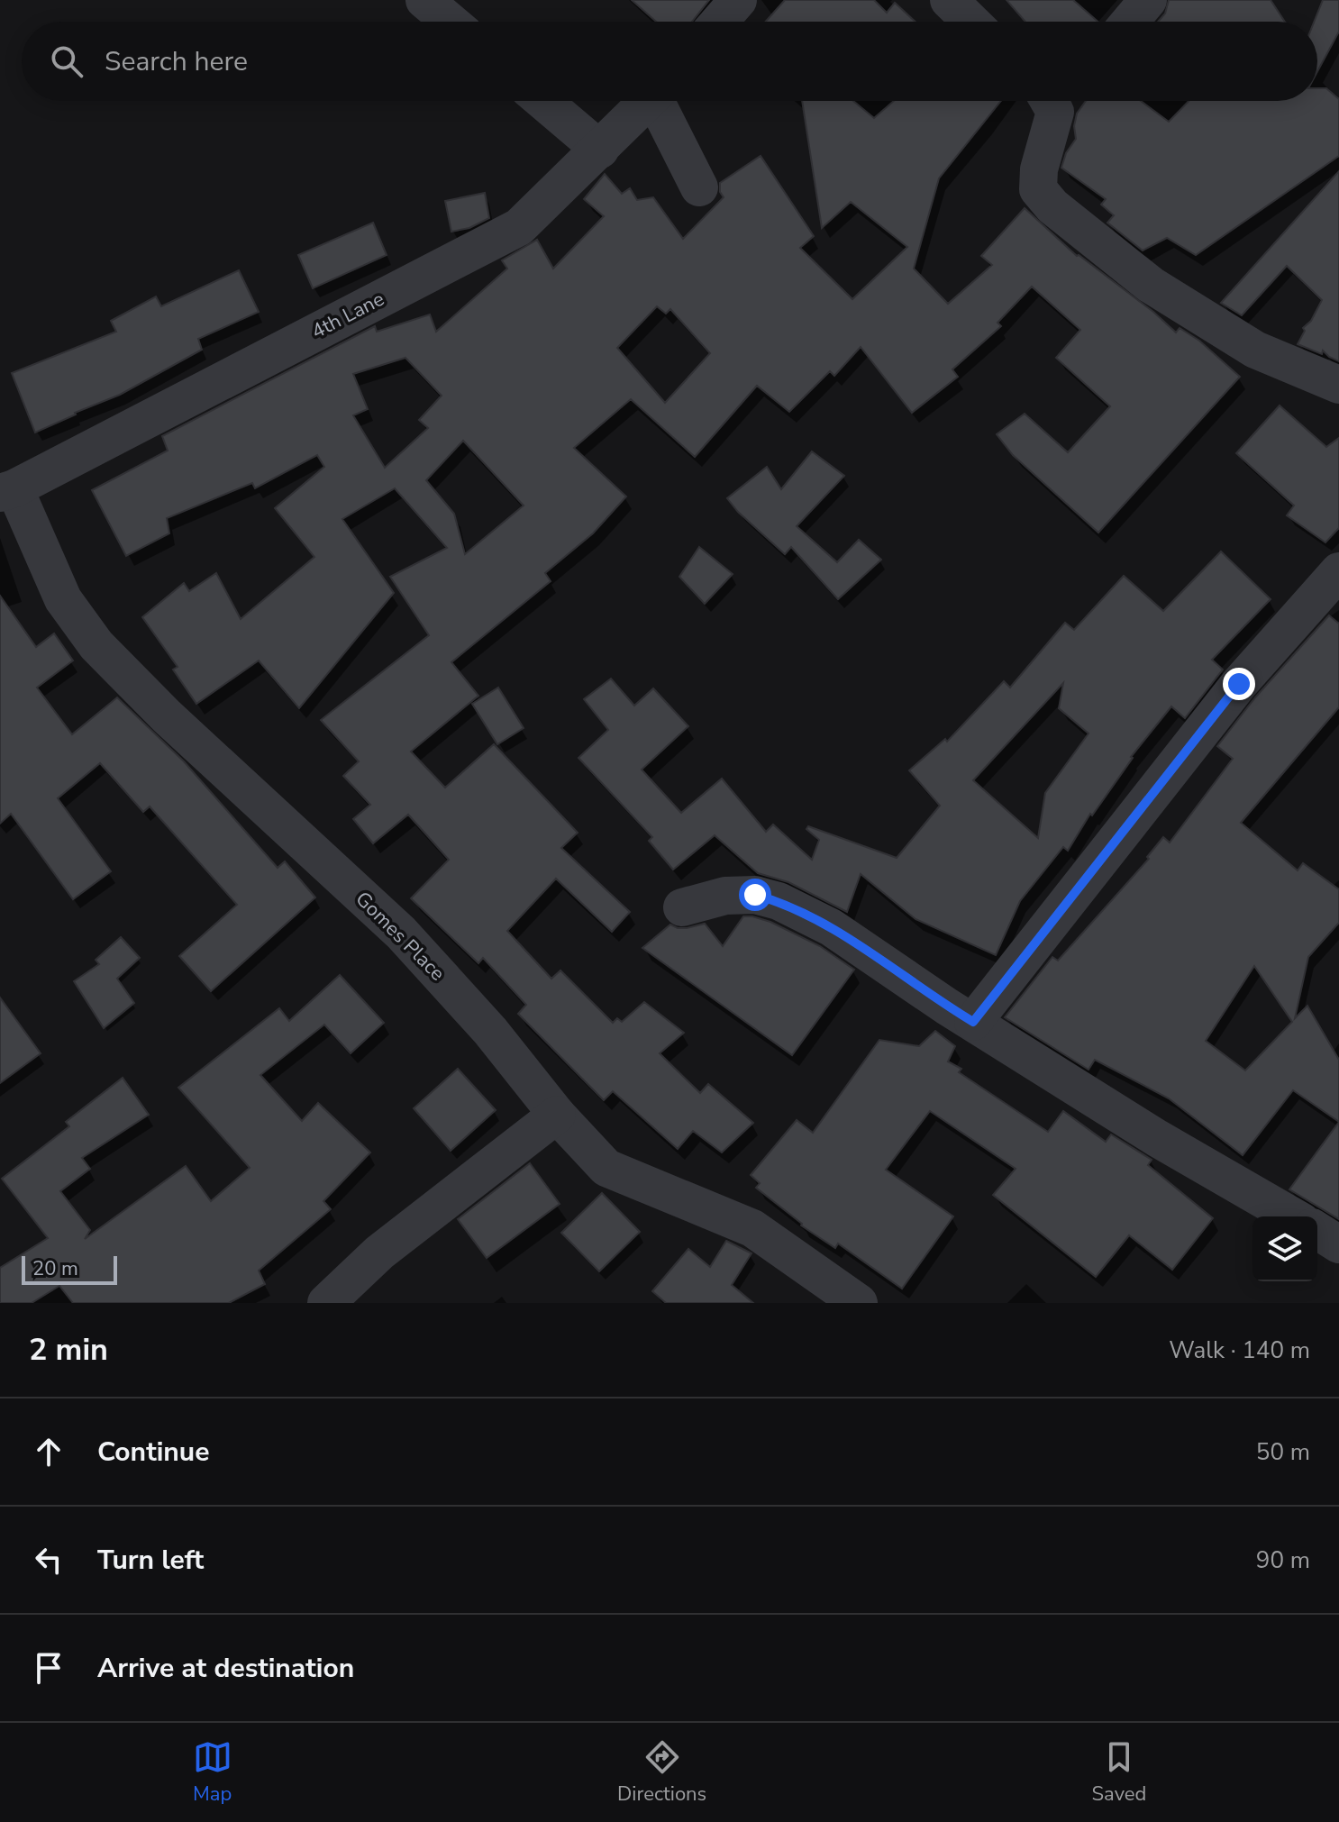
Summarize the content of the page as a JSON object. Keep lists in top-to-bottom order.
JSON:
{
  "streets": {
    "street": ["4th Lane", "Gomes Place"]
  },
  "crossings": [
    ["4th Lane", "Gomes Place"]
  ],
  "scale_bar": "20 m",
  "page": {
    "search": "Search here",
    "scale": "20 m",
    "heading": ["2 min", "Walk · 140 m"],
    "list": [
      ["Continue", "50 m"],
      ["Turn left", "90 m"],
      "Arrive at destination"
    ],
    "nav": ["Map", "Directions", "Saved"]
  }
}
